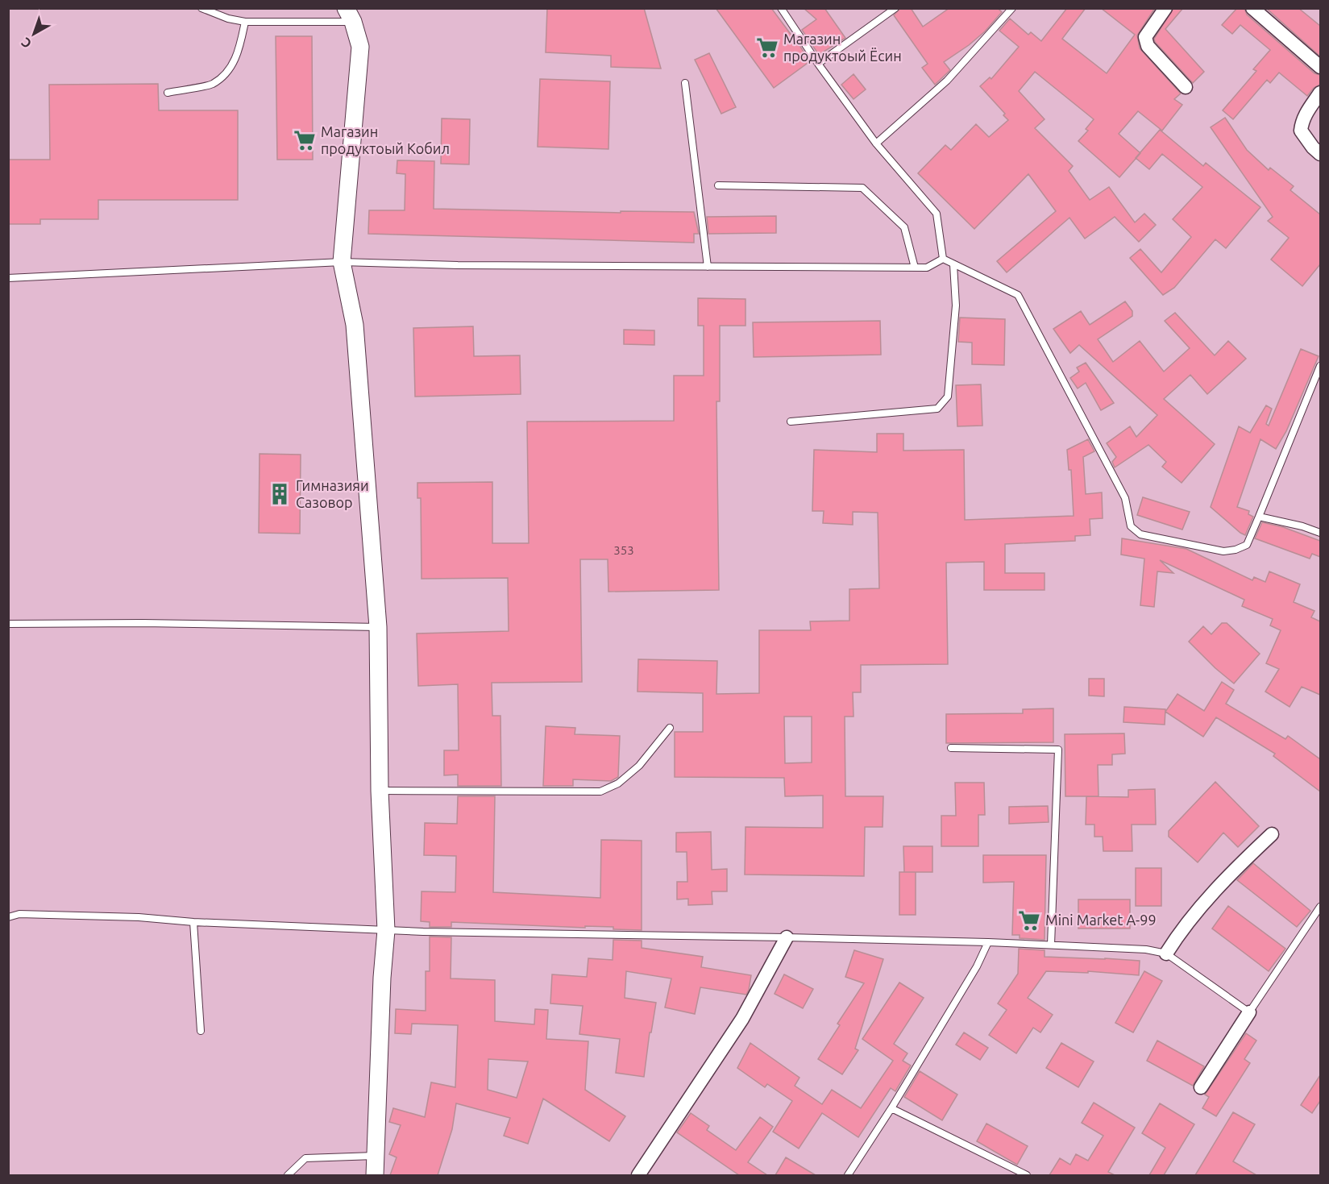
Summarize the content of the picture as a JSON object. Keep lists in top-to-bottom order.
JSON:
{
  "places": {
    "supermarket": ["Магазин продуктоый Ёсин", "Магазин продуктоый Кобил", "Mini Market A-99"],
    "building": ["Гимназияи Сазовор"]
  },
  "house_numbers": ["353"],
  "north": "bottom left"
}
